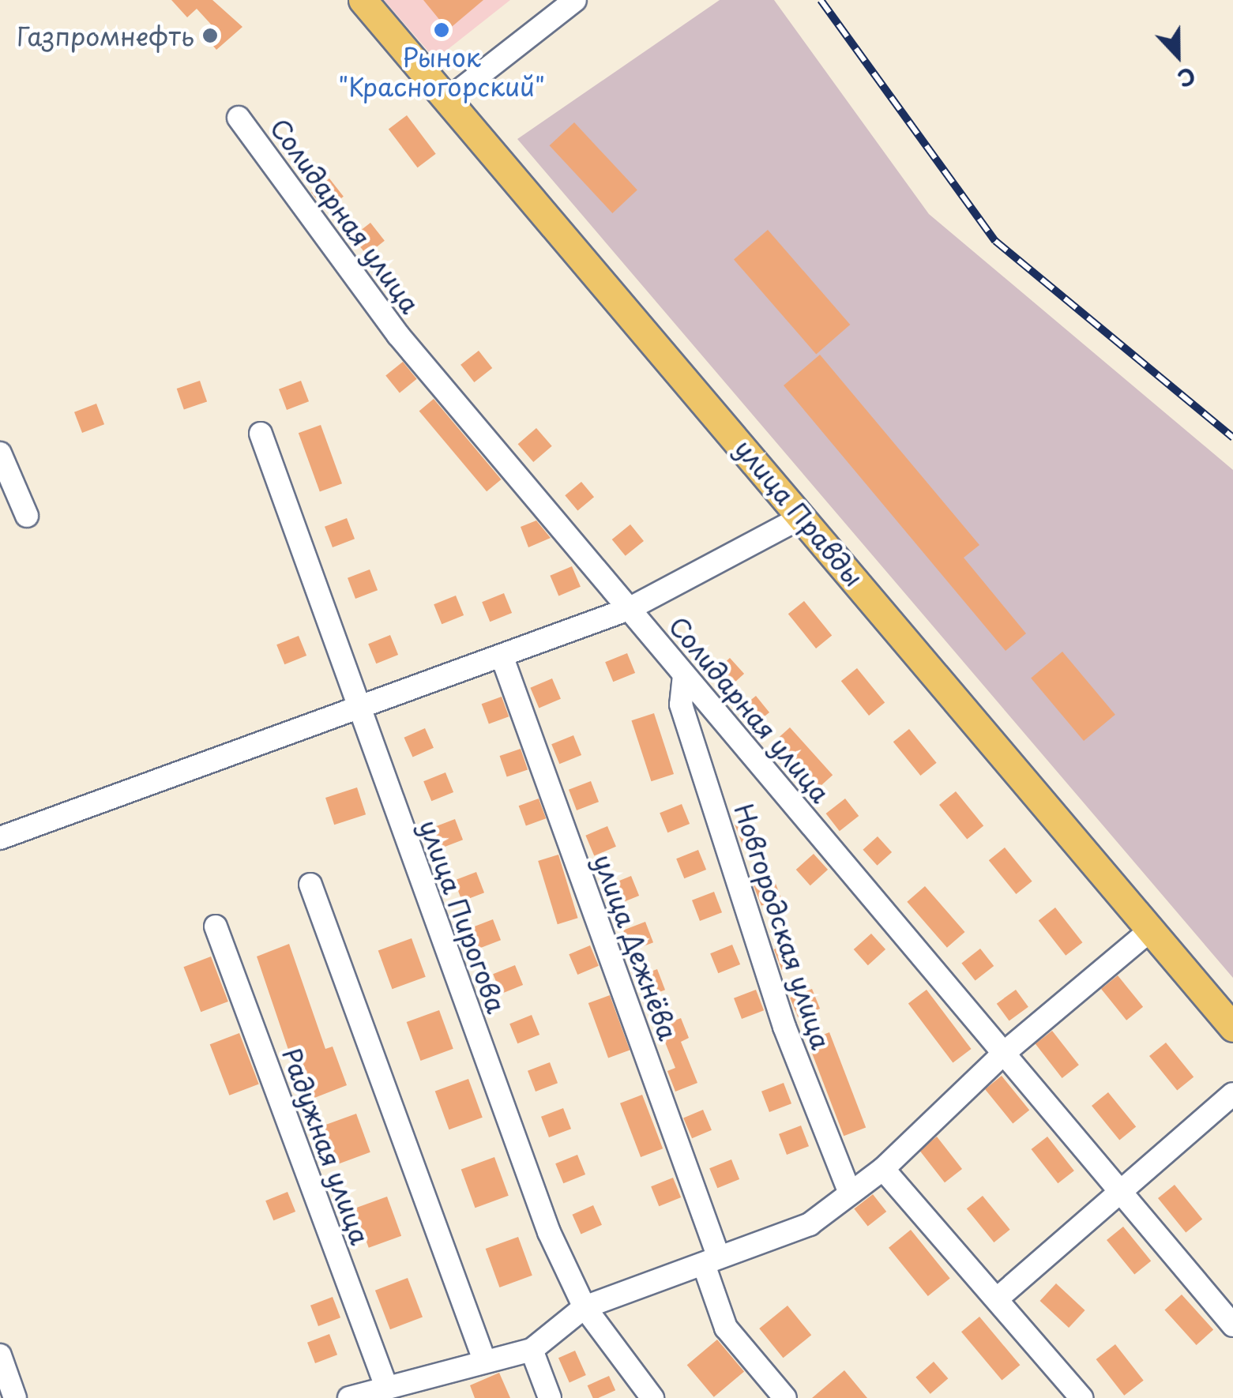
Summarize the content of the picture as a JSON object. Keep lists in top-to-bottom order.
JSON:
{
  "streets": {
    "main road": ["улица Правды"],
    "street": [
      "Солидарная улица",
      "улица Пирогова",
      "Новгородская улица",
      "улица Дежнёва",
      "Радужная улица"
    ]
  },
  "crossings": [
    ["Солидарная улица", "Новгородская улица"]
  ],
  "places": ["Рынок \"Красногорский\"", "Газпромнефть"],
  "north": "bottom"
}
